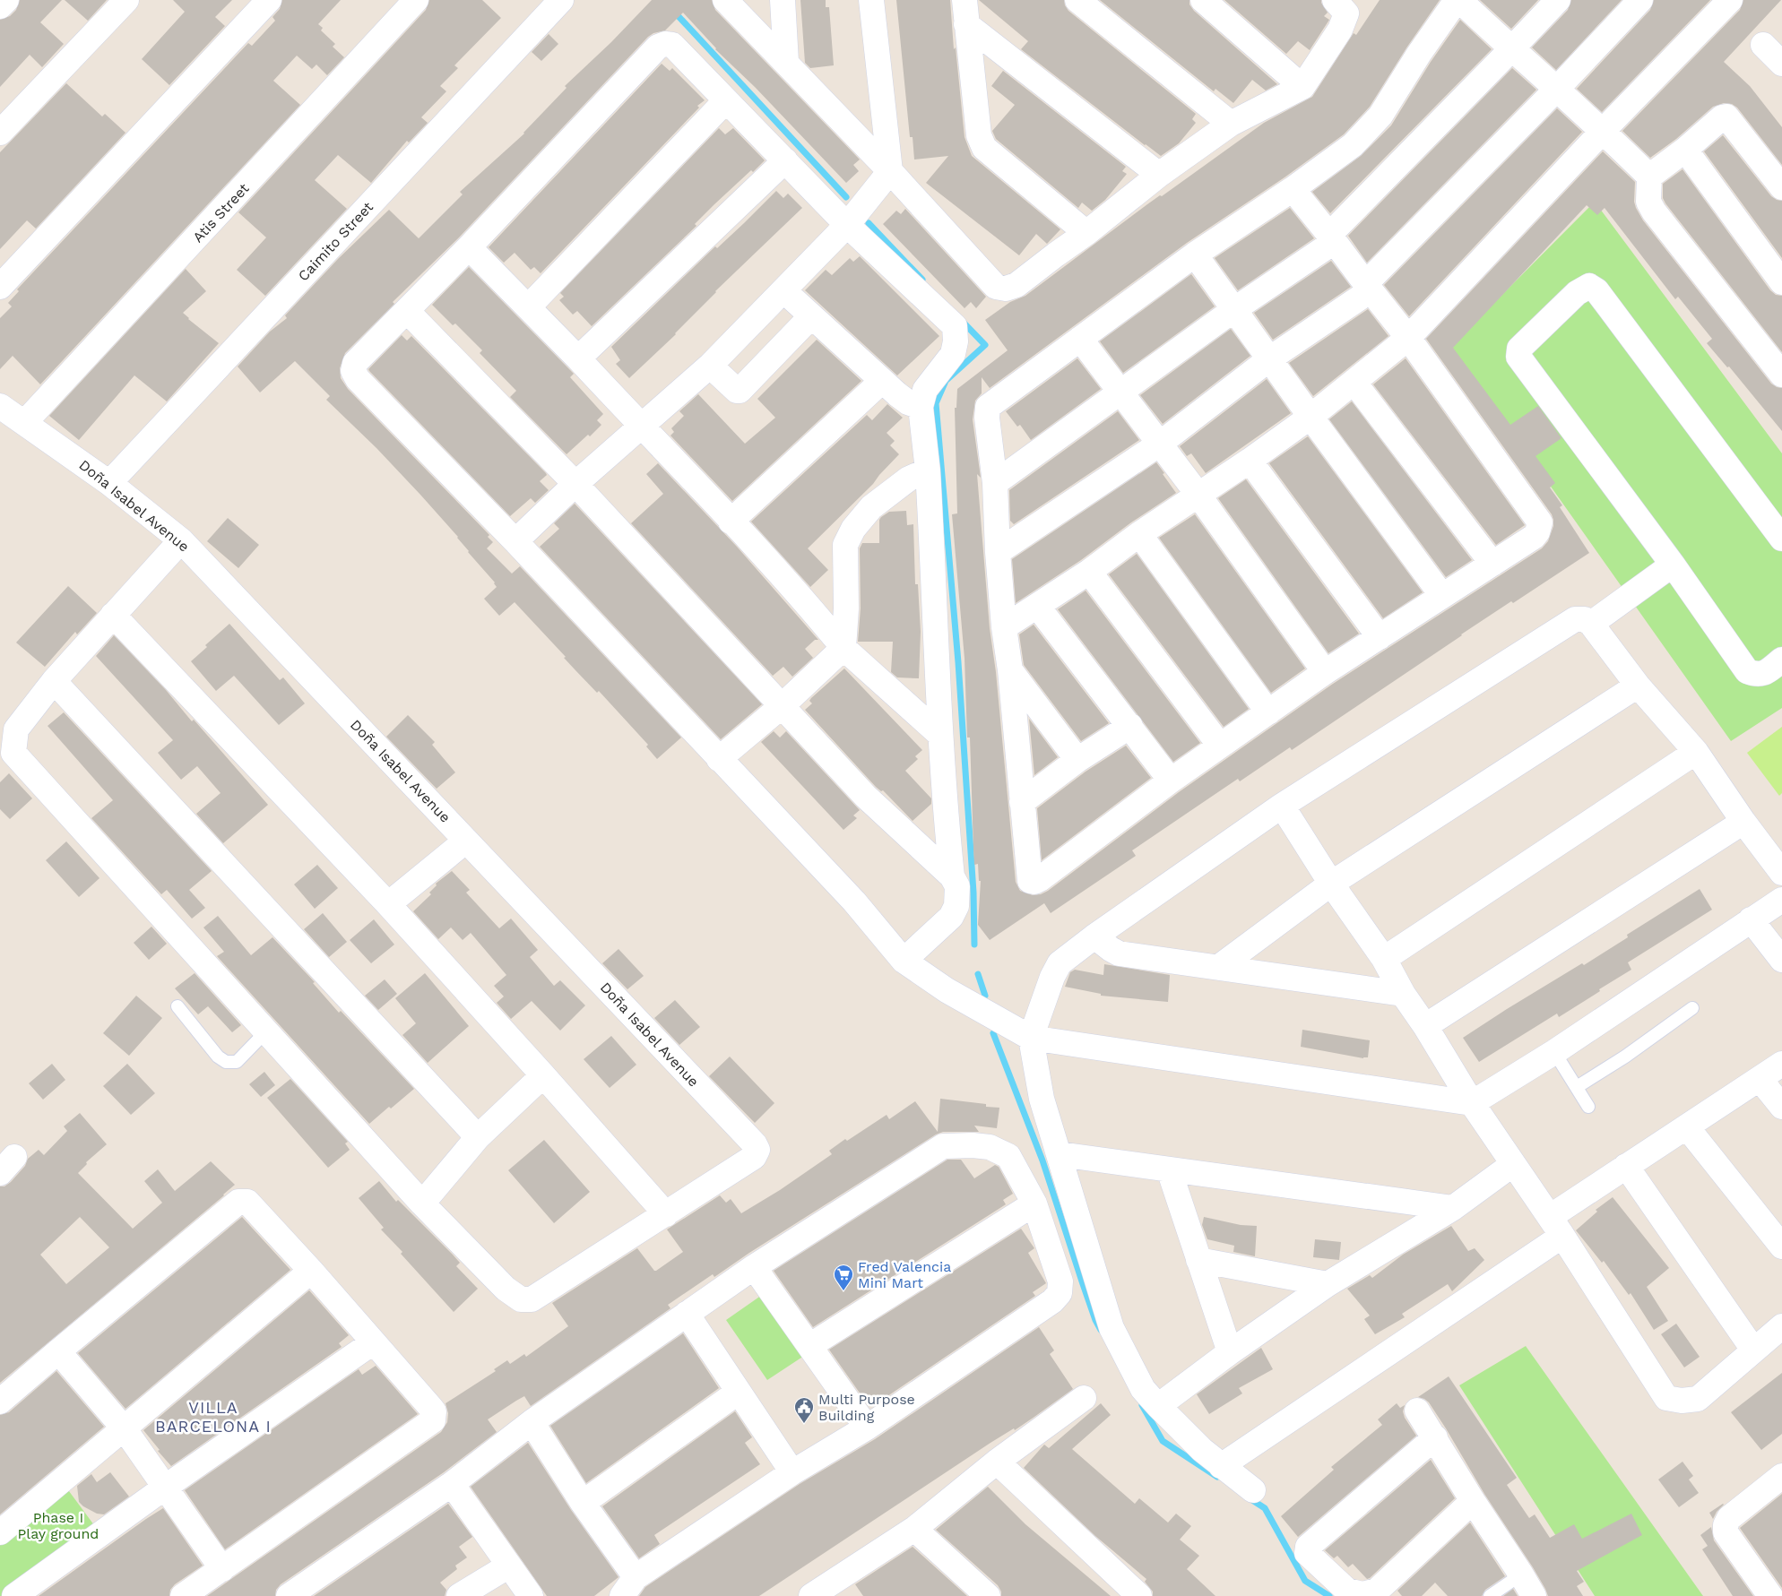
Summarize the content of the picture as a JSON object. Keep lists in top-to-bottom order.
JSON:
{
  "streets": {
    "street": ["Atis Street", "Caimito Street", "Doña Isabel Avenue"]
  },
  "crossings": [
    ["Atis Street", "Doña Isabel Avenue"],
    ["Caimito Street", "Doña Isabel Avenue"]
  ],
  "districts": ["VILLA BARCELONA I"],
  "parks": ["Phase I Play ground"],
  "places": {
    "supermarket": ["Fred Valencia Mini Mart"],
    "public building": ["Multi Purpose Building"]
  }
}
